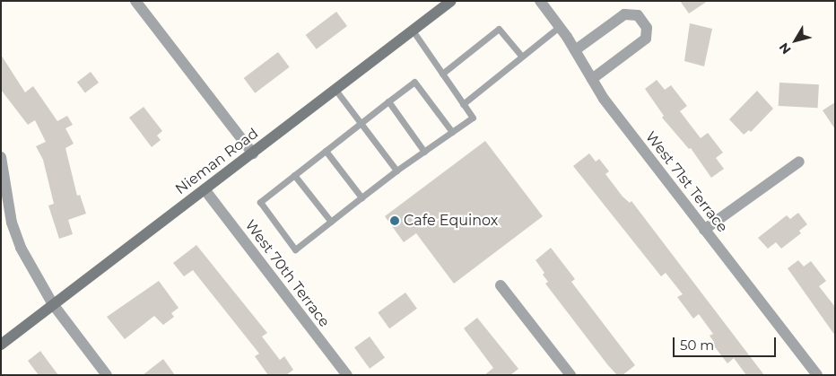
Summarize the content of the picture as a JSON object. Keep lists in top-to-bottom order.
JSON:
{
  "streets": {
    "main road": ["Nieman Road"],
    "street": ["West 71st Terrace", "West 70th Terrace"]
  },
  "crossings": [
    ["Nieman Road", "West 70th Terrace"]
  ],
  "places": ["Cafe Equinox"],
  "scale_bar": "50 m",
  "north": "bottom left"
}
